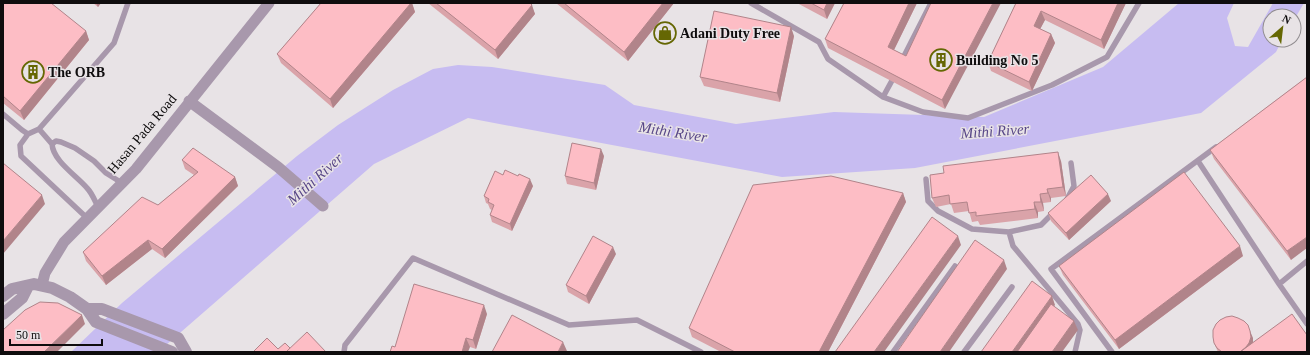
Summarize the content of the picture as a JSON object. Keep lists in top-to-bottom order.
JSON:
{
  "streets": {
    "street": ["Hasan Pada Road"]
  },
  "water": ["Mithi River"],
  "places": {
    "shop": ["Adani Duty Free"],
    "building": ["Building No 5", "The ORB"]
  },
  "scale_bar": "50 m",
  "north": "top right"
}
